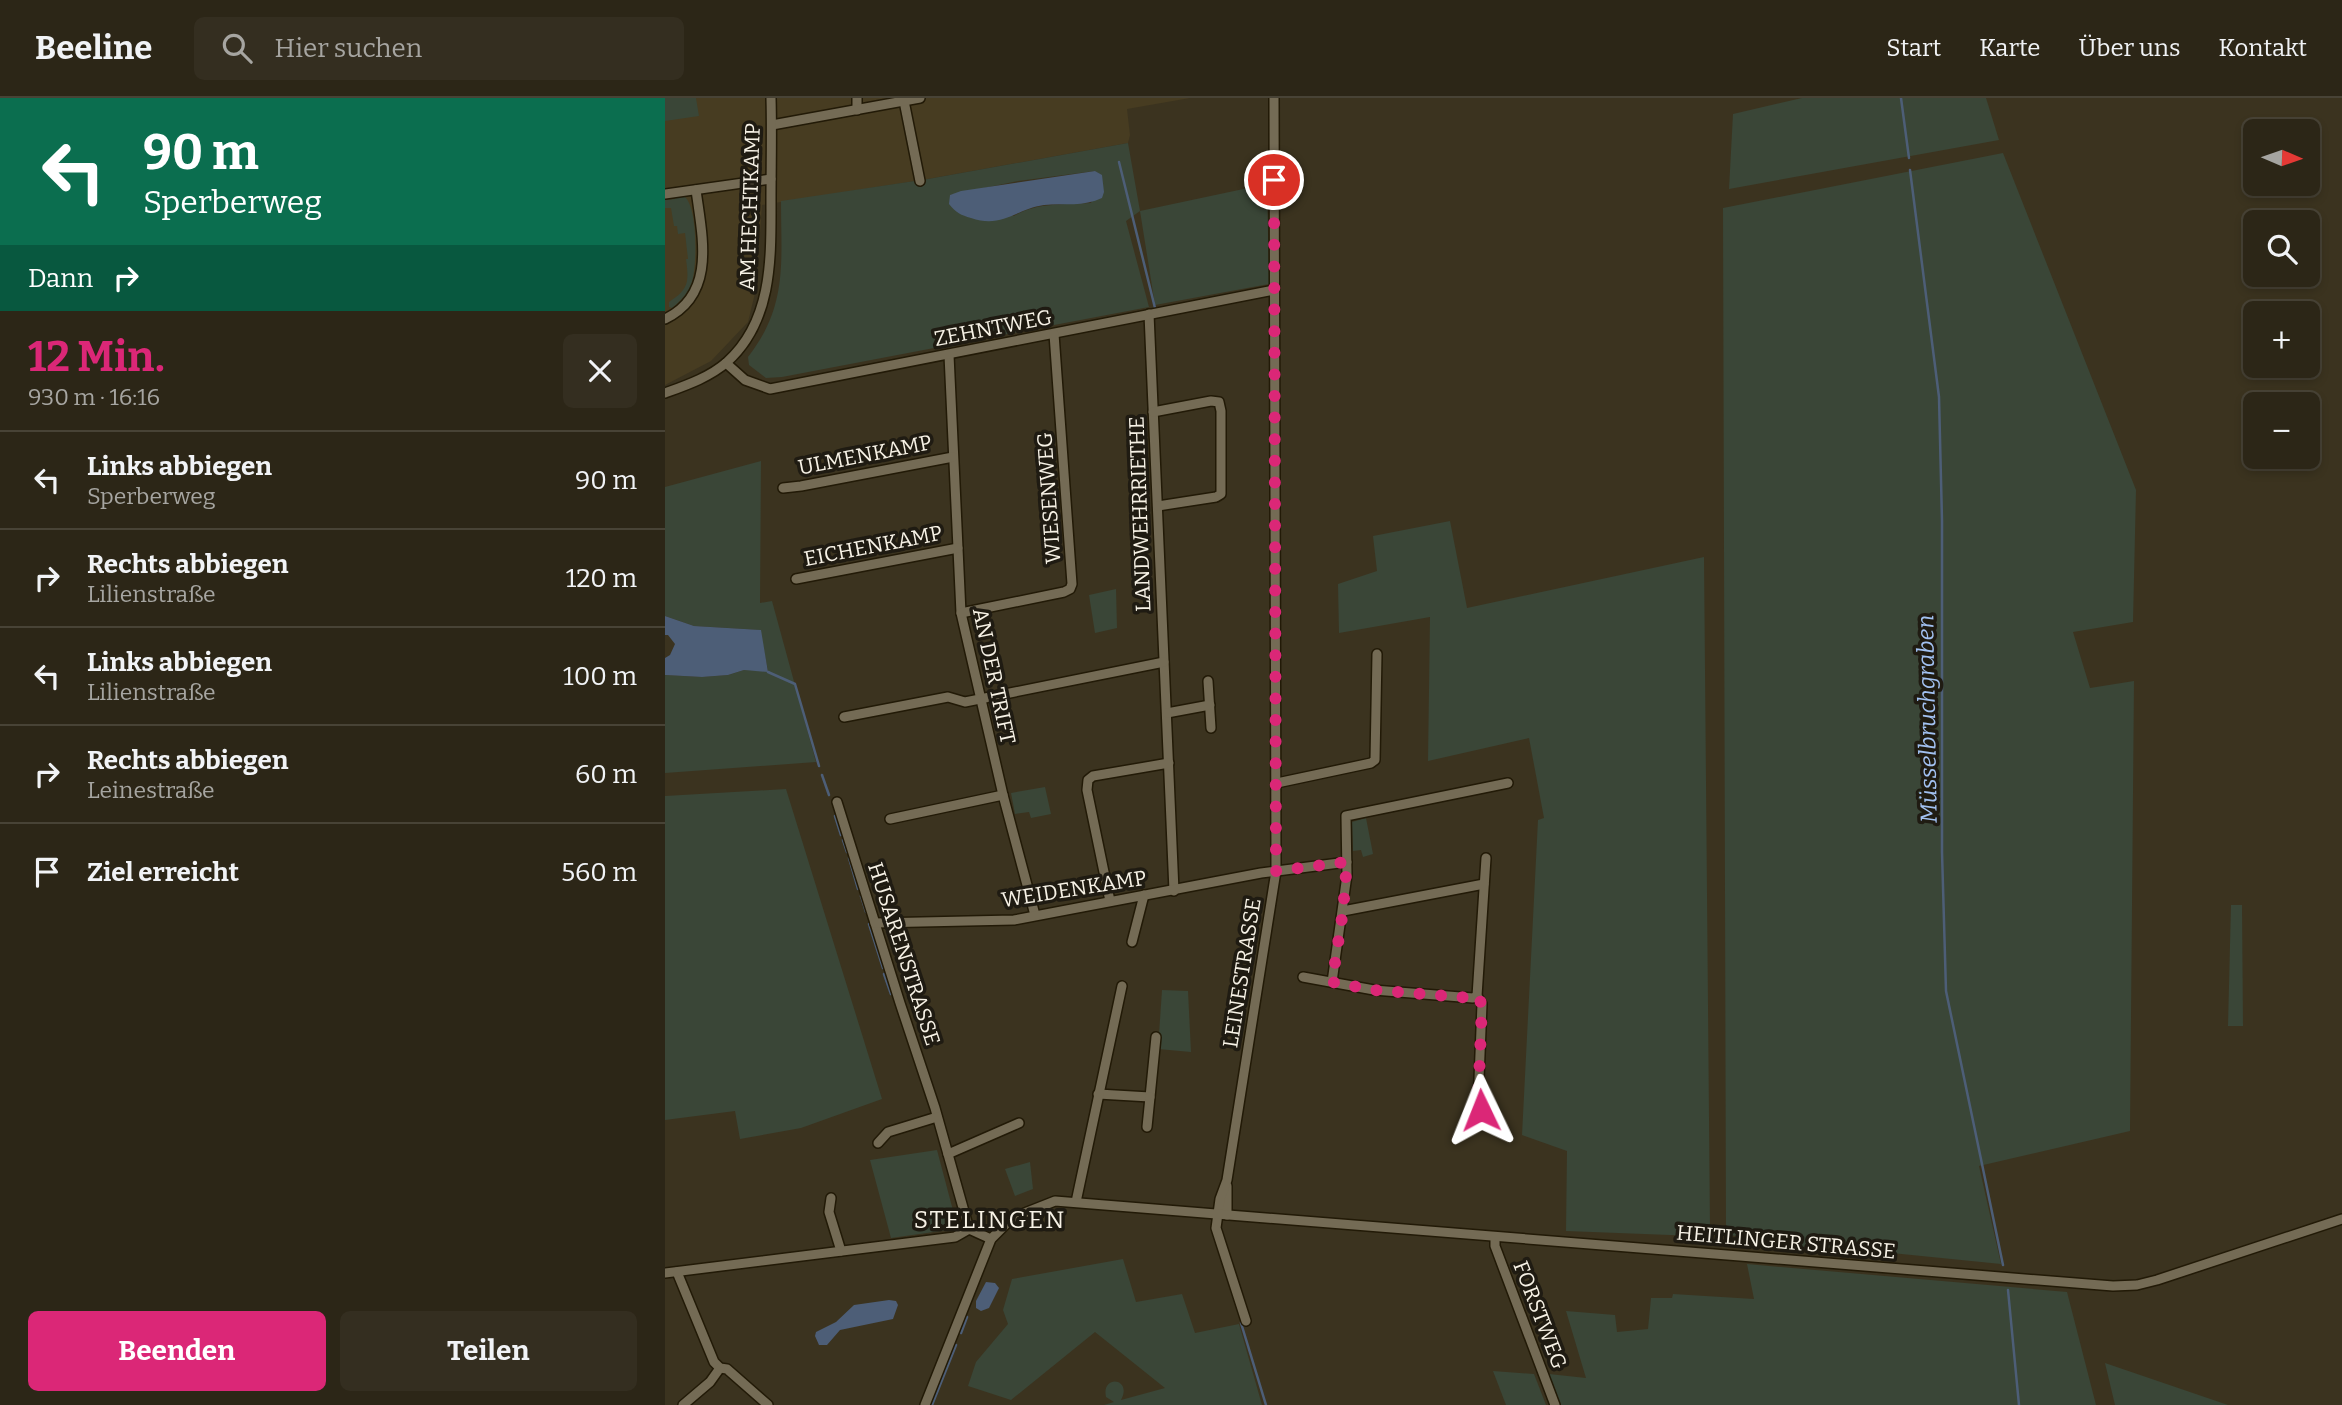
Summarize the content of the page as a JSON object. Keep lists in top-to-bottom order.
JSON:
{
  "streets": {
    "street": [
      "AM HECHTKAMP",
      "ZEHNTWEG",
      "ULMENKAMP",
      "WIESENWEG",
      "LANDWEHRRIETHE",
      "EICHENKAMP",
      "AN DER TRIFT",
      "WEIDENKAMP",
      "HUSARENSTRASSE",
      "LEINESTRASSE",
      "HEITLINGER STRASSE",
      "FORSTWEG"
    ]
  },
  "crossings": [
    ["AM HECHTKAMP", "ZEHNTWEG"],
    ["ZEHNTWEG", "WIESENWEG"],
    ["ZEHNTWEG", "LANDWEHRRIETHE"],
    ["ZEHNTWEG", "AN DER TRIFT"],
    ["ZEHNTWEG", "LEINESTRASSE"],
    ["ULMENKAMP", "AN DER TRIFT"],
    ["WIESENWEG", "AN DER TRIFT"],
    ["LANDWEHRRIETHE", "WEIDENKAMP"],
    ["EICHENKAMP", "AN DER TRIFT"],
    ["AN DER TRIFT", "WEIDENKAMP"],
    ["WEIDENKAMP", "HUSARENSTRASSE"],
    ["WEIDENKAMP", "LEINESTRASSE"],
    ["LEINESTRASSE", "HEITLINGER STRASSE"],
    ["HEITLINGER STRASSE", "FORSTWEG"]
  ],
  "districts": ["STELINGEN"],
  "water": ["Müsselbruchgraben"],
  "north": "right",
  "page": {
    "header": "Beeline",
    "search": "Hier suchen",
    "nav": [
      "Start",
      "Karte",
      "Über uns",
      "Kontakt"
    ],
    "turn": ["90 m", "Sperberweg"],
    "map_buttons": ["+", "−"],
    "then": "Dann",
    "heading": ["12 Min.", "930 m · 16:16"],
    "list": [
      {
        "name": "Links abbiegen",
        "note": "Sperberweg",
        "value": "90 m"
      },
      {
        "name": "Rechts abbiegen",
        "note": "Lilienstraße",
        "value": "120 m"
      },
      {
        "name": "Links abbiegen",
        "note": "Lilienstraße",
        "value": "100 m"
      },
      {
        "name": "Rechts abbiegen",
        "note": "Leinestraße",
        "value": "60 m"
      },
      {
        "name": "Ziel erreicht",
        "value": "560 m"
      }
    ],
    "buttons": ["Beenden", "Teilen"]
  }
}
